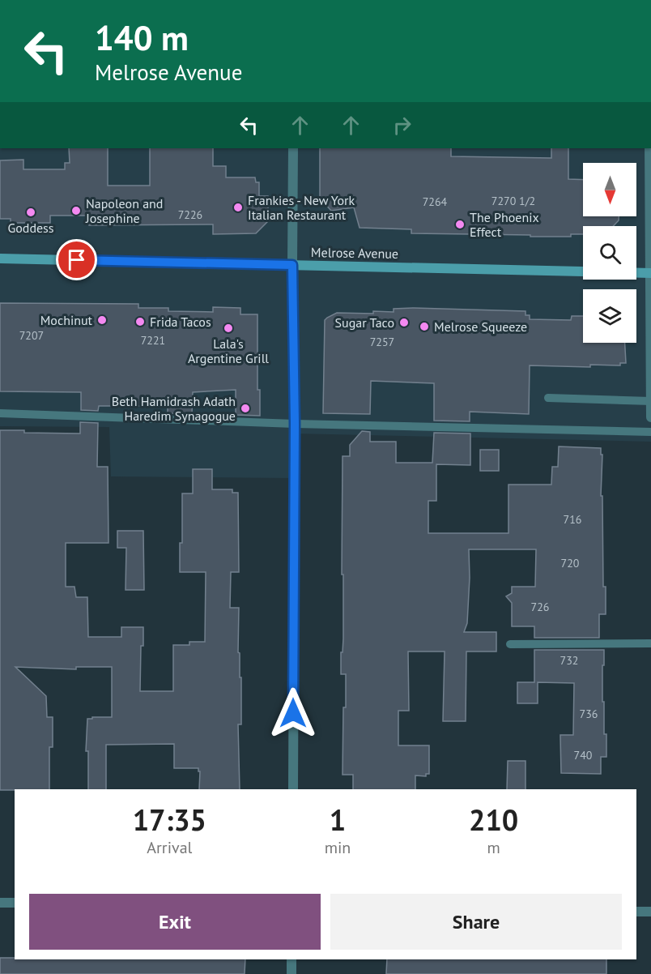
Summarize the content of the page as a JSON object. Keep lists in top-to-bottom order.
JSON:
{
  "streets": {
    "main road": ["Melrose Avenue"]
  },
  "places": [
    "Frankies - New York Italian Restaurant",
    "Napoleon and Josephine",
    "Goddess",
    "The Phoenix Effect",
    "Mochinut",
    "Frida Tacos",
    "Sugar Taco",
    "Melrose Squeeze",
    "Lala's Argentine Grill",
    "Beth Hamidrash Adath Haredim Synagogue"
  ],
  "house_numbers": [
    "7270 1/2",
    "7264",
    "7226",
    "7207",
    "7221",
    "7257",
    "716",
    "720",
    "726",
    "732",
    "736",
    "740"
  ],
  "north": "bottom",
  "page": {
    "turn": ["140 m", "Melrose Avenue"],
    "eta": [
      "17:35",
      "Arrival",
      "1",
      "min",
      "210",
      "m"
    ],
    "buttons": ["Exit", "Share"]
  }
}
